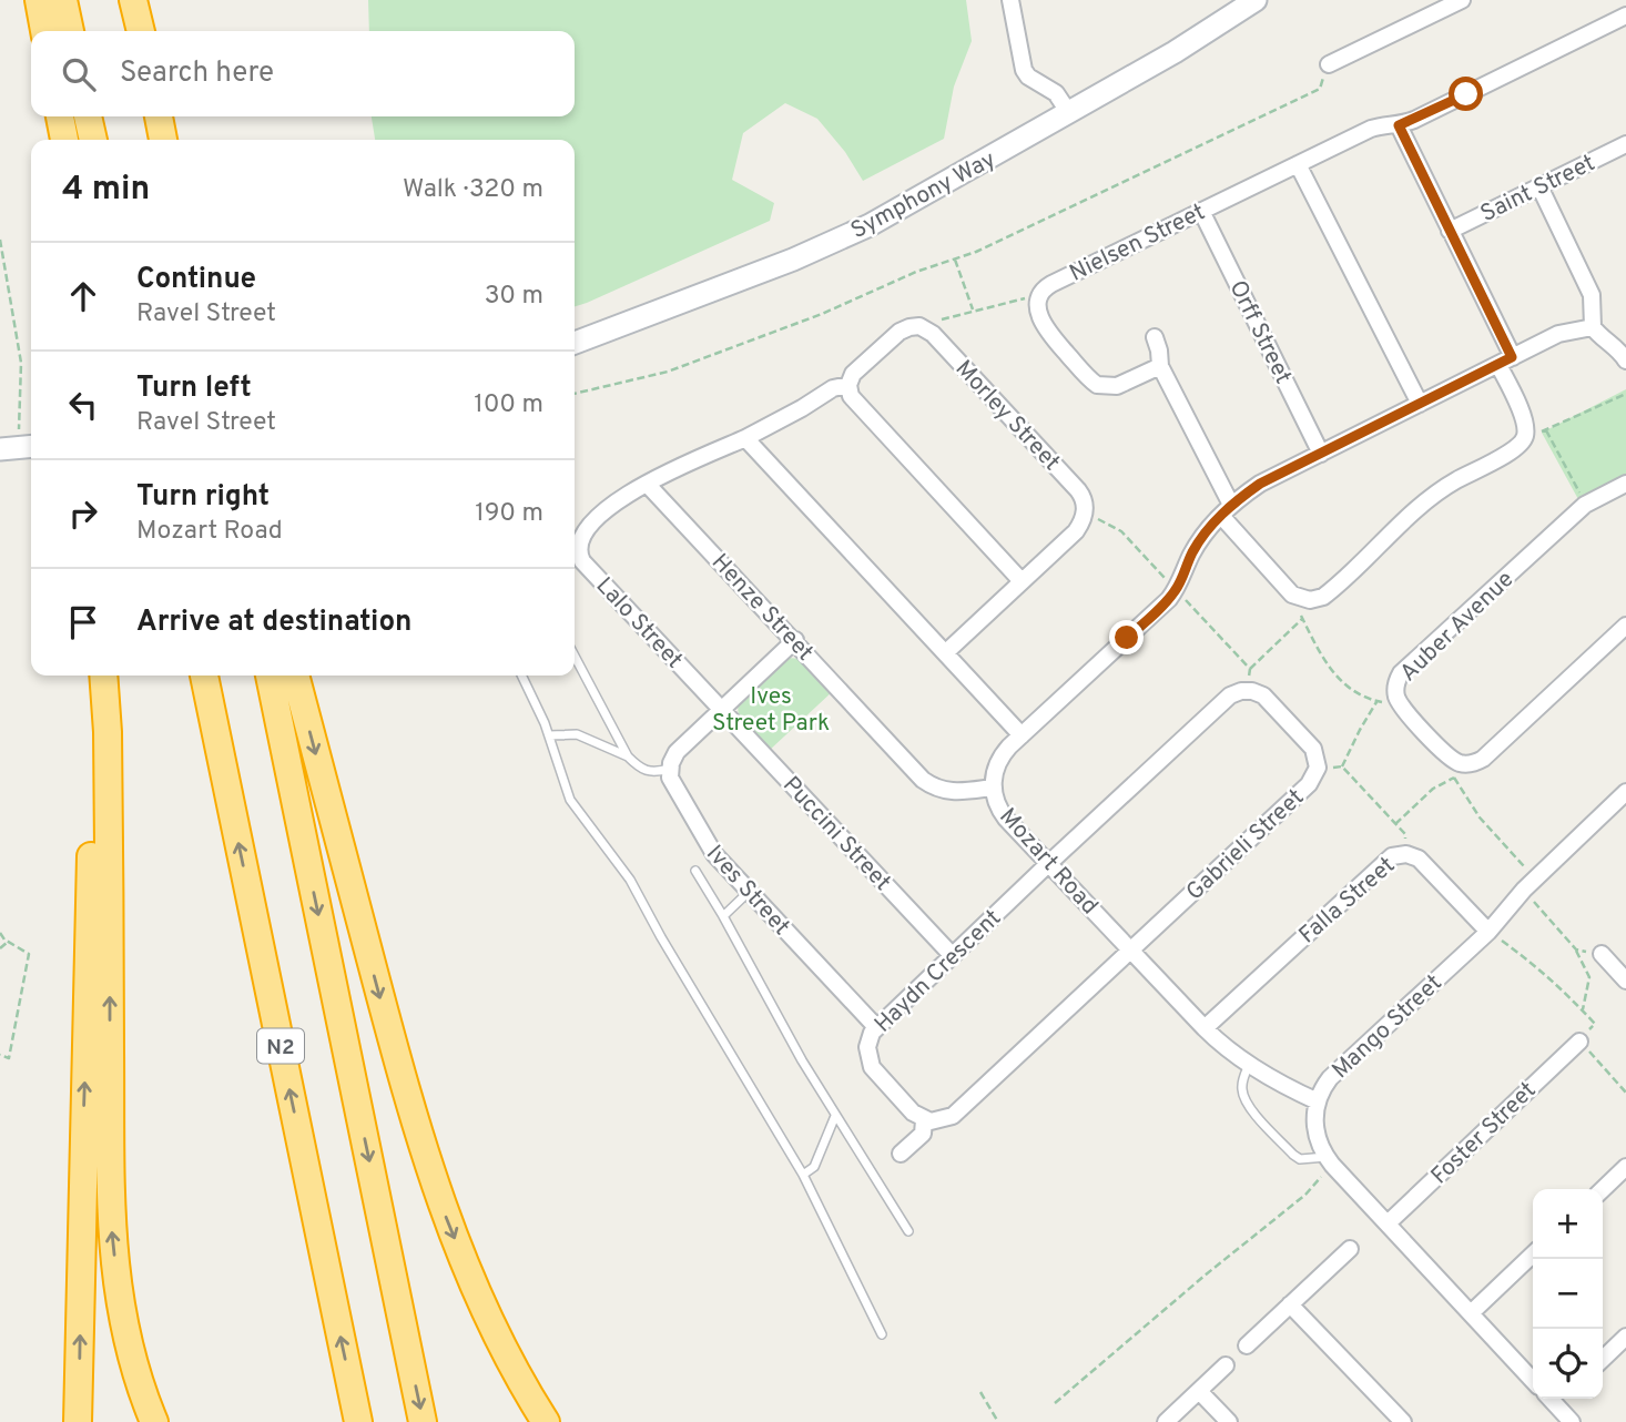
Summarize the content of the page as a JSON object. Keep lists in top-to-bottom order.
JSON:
{
  "streets": {
    "highway": ["N2"],
    "main road": ["Symphony Way"],
    "street": [
      "Saint Street",
      "Nielsen Street",
      "Orff Street",
      "Morley Street",
      "Henze Street",
      "Lalo Street",
      "Auber Avenue",
      "Puccini Street",
      "Gabrieli Street",
      "Mozart Road",
      "Ives Street",
      "Falla Street",
      "Haydn Crescent",
      "Mango Street",
      "Foster Street"
    ]
  },
  "crossings": [
    ["Nielsen Street", "Orff Street"],
    ["Orff Street", "Mozart Road"],
    ["Henze Street", "Lalo Street"],
    ["Henze Street", "Mozart Road"],
    ["Lalo Street", "Puccini Street"],
    ["Puccini Street", "Haydn Crescent"],
    ["Gabrieli Street", "Mozart Road"],
    ["Gabrieli Street", "Haydn Crescent"],
    ["Mozart Road", "Falla Street"],
    ["Mozart Road", "Haydn Crescent"],
    ["Mozart Road", "Mango Street"],
    ["Ives Street", "Haydn Crescent"],
    ["Falla Street", "Mango Street"],
    ["Mango Street", "Foster Street"]
  ],
  "parks": ["Ives Street Park"],
  "page": {
    "search": "Search here",
    "heading": ["4 min", "Walk · 320 m"],
    "list": [
      ["Continue", "Ravel Street", "30 m"],
      ["Turn left", "Ravel Street", "100 m"],
      ["Turn right", "Mozart Road", "190 m"],
      "Arrive at destination"
    ],
    "map_buttons": ["+", "−"]
  }
}
